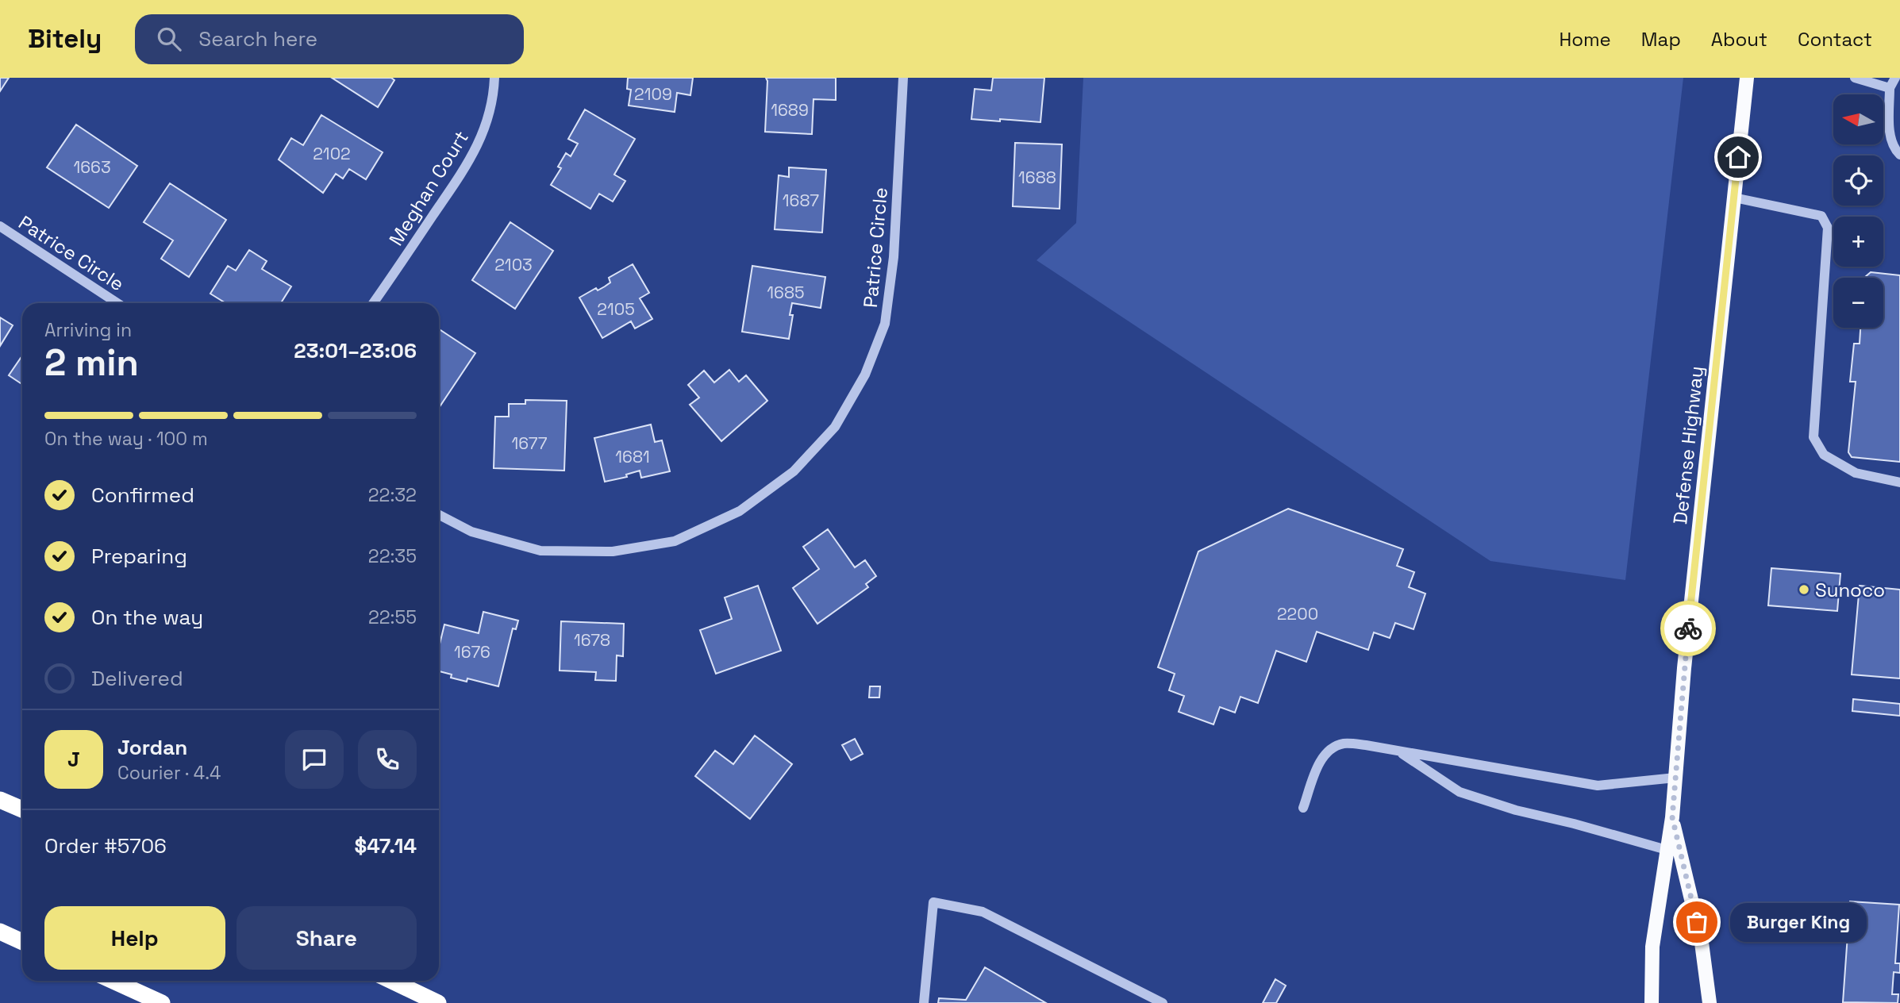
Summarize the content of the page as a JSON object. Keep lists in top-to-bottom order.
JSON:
{
  "streets": {
    "main road": ["Defense Highway"],
    "street": ["Meghan Court", "Patrice Circle"]
  },
  "places": ["Sunoco", "Burger King"],
  "house_numbers": [
    "2109",
    "1689",
    "2102",
    "1663",
    "1688",
    "1687",
    "2103",
    "1685",
    "2105",
    "1677",
    "1681",
    "2200",
    "1678",
    "1676"
  ],
  "north": "left",
  "page": {
    "header": "Bitely",
    "search": "Search here",
    "nav": [
      "Home",
      "Map",
      "About",
      "Contact"
    ],
    "map_buttons": ["+", "−"],
    "heading": ["2 min", "Arriving in", "23:01–23:06"],
    "panel": [
      "Jordan",
      "Courier · 4.4",
      "Order #5706",
      "$47.14"
    ],
    "bar": "On the way · 100 m",
    "list": [
      ["Confirmed", "22:32"],
      ["Preparing", "22:35"],
      ["On the way", "22:55"],
      "Delivered"
    ],
    "round": "J",
    "buttons": ["Help", "Share"],
    "bubble": "Burger King"
  }
}
